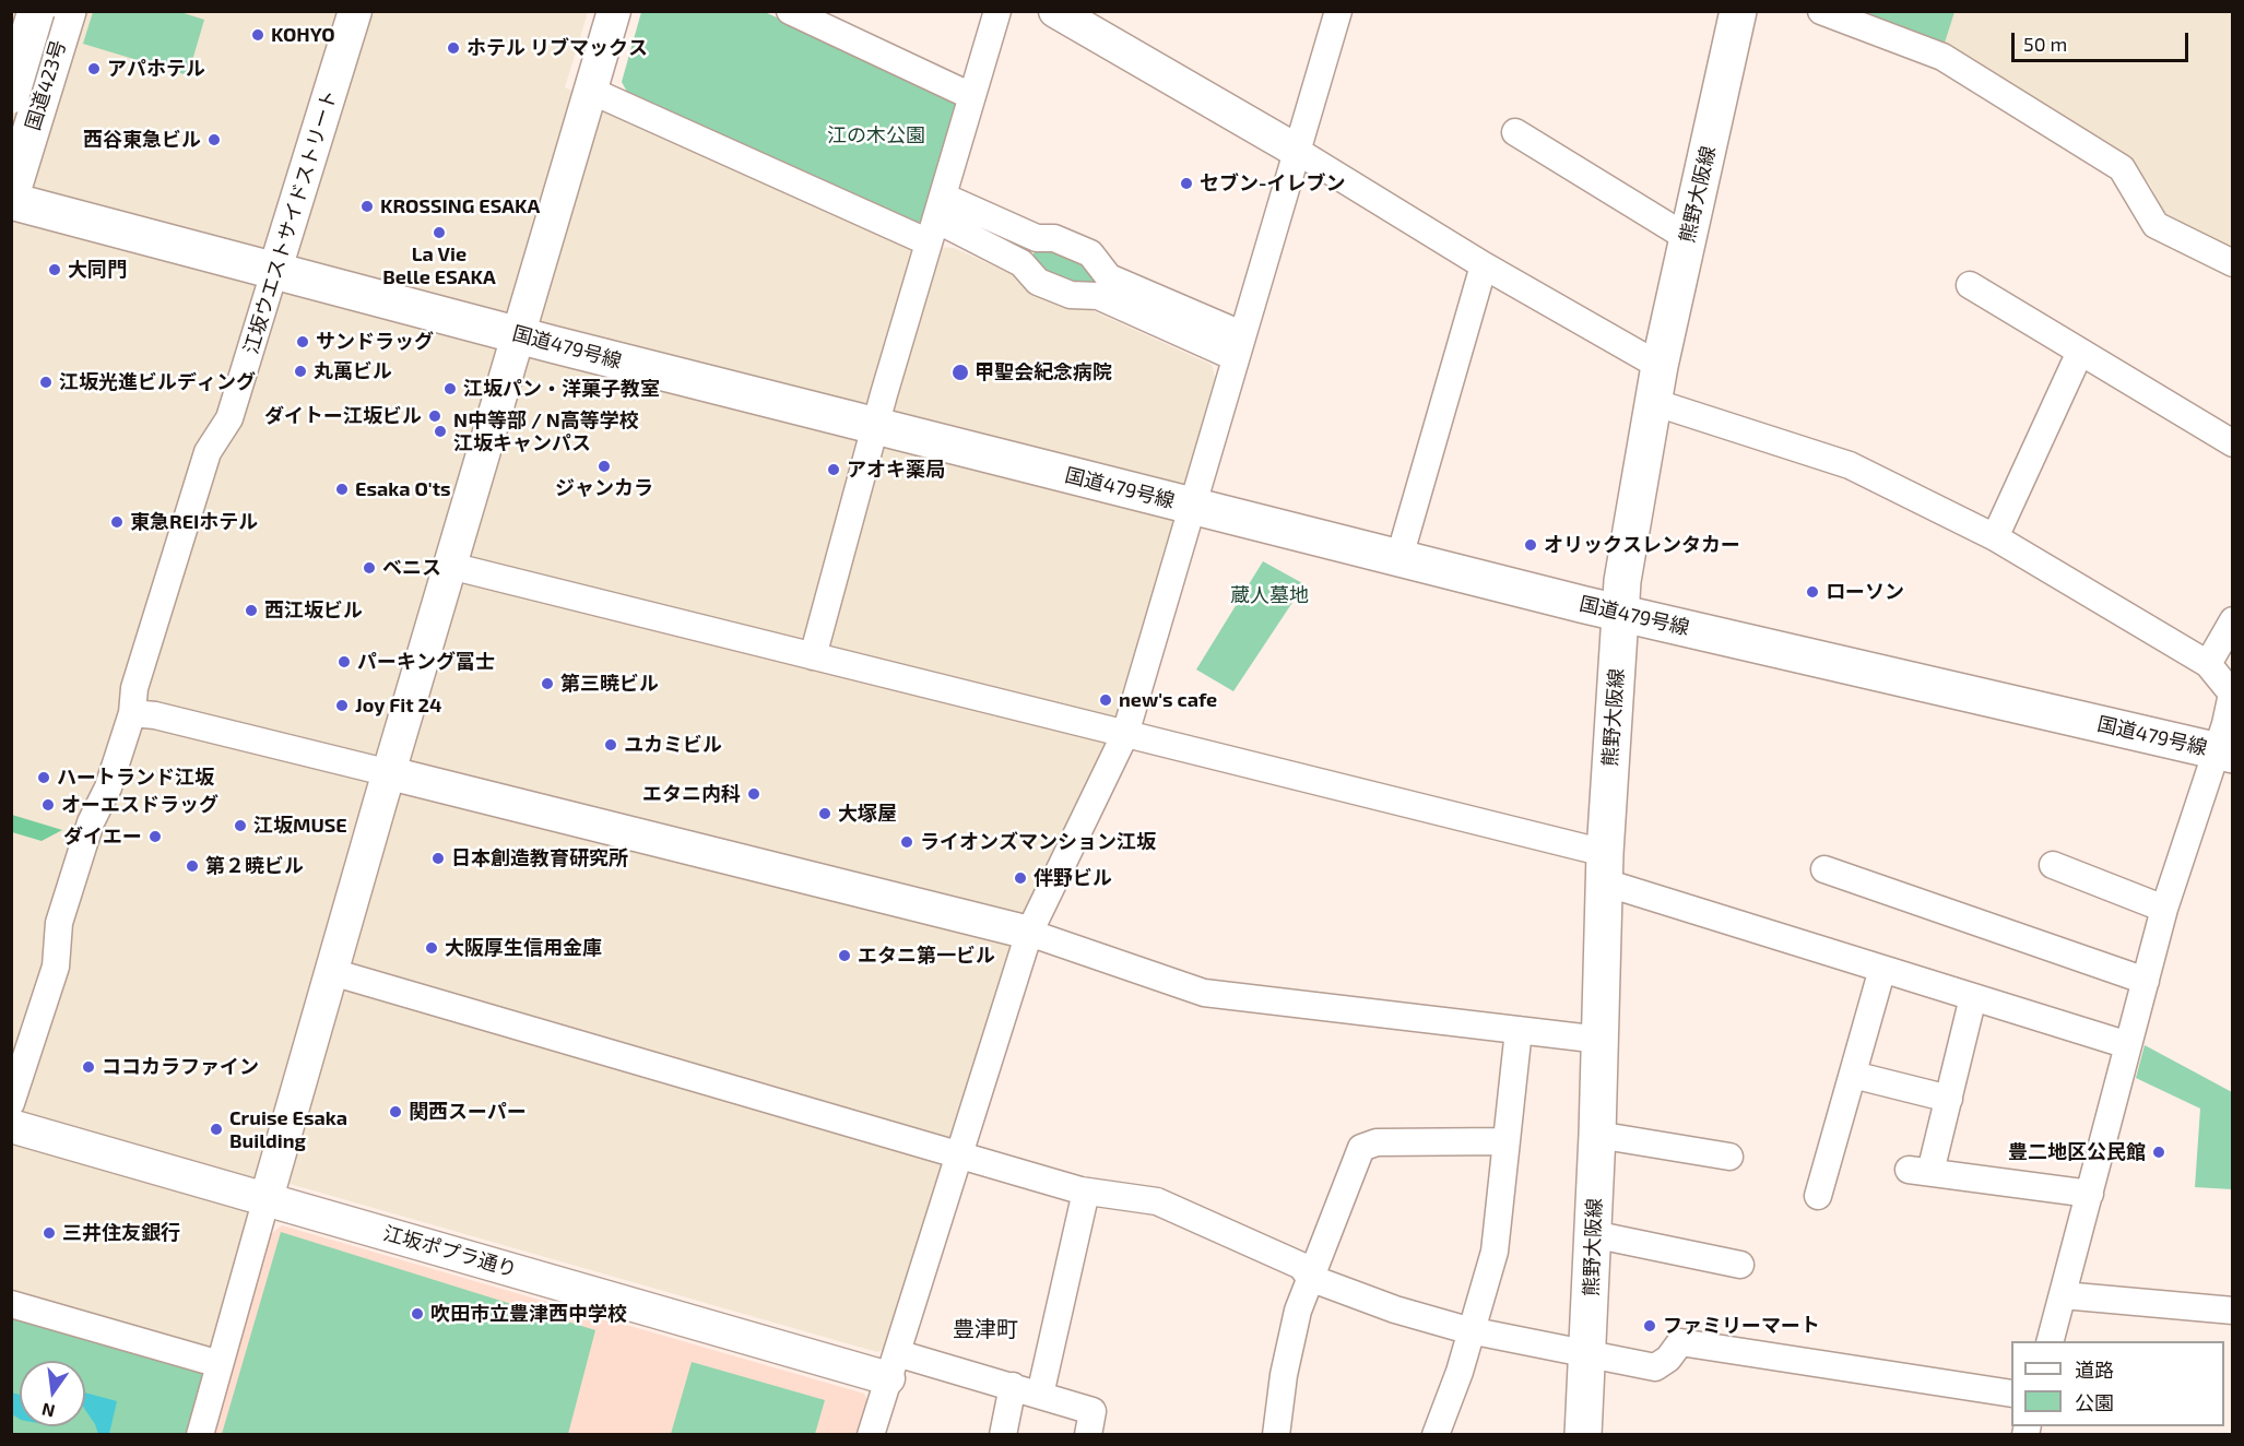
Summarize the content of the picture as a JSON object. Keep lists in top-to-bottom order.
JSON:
{
  "streets": {
    "main road": ["国道423号", "熊野大阪線", "国道479号線"],
    "street": ["江坂ウエストサイドストリート", "江坂ポプラ通り"]
  },
  "crossings": [
    ["熊野大阪線", "国道479号線"],
    ["江坂ウエストサイドストリート", "国道479号線"]
  ],
  "districts": ["豊津町"],
  "parks": ["江の木公園", "蔵人墓地"],
  "places": [
    "KOHYO",
    "ホテル リブマックス",
    "アパホテル",
    "西谷東急ビル",
    "セブン-イレブン",
    "KROSSING ESAKA",
    "La Vie Belle ESAKA",
    "大同門",
    "サンドラッグ",
    "丸萬ビル",
    "甲聖会紀念病院",
    "江坂光進ビルディング",
    "江坂パン・洋菓子教室",
    "ダイトー江坂ビル",
    "N中等部 / N高等学校 江坂キャンパス",
    "ジャンカラ",
    "アオキ薬局",
    "Esaka O'ts",
    "東急REIホテル",
    "オリックスレンタカー",
    "ベニス",
    "ローソン",
    "西江坂ビル",
    "パーキング冨士",
    "第三暁ビル",
    "new's cafe",
    "Joy Fit 24",
    "ユカミビル",
    "ハートランド江坂",
    "エタニ内科",
    "オーエスドラッグ",
    "大塚屋",
    "江坂MUSE",
    "ダイエー",
    "ライオンズマンション江坂",
    "日本創造教育研究所",
    "第２暁ビル",
    "伴野ビル",
    "大阪厚生信用金庫",
    "エタニ第一ビル",
    "ココカラファイン",
    "関西スーパー",
    "Cruise Esaka Building",
    "豊二地区公民館",
    "三井住友銀行",
    "吹田市立豊津西中学校",
    "ファミリーマート"
  ],
  "legend": ["道路", "公園"],
  "scale_bar": "50 m",
  "north": "bottom"
}
